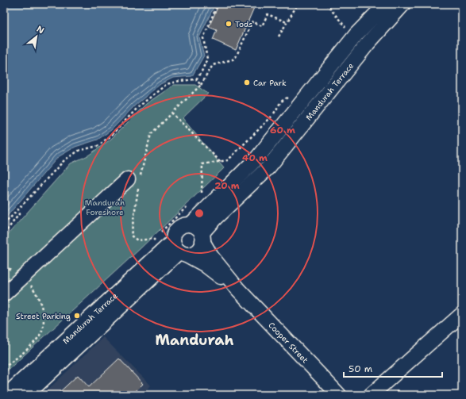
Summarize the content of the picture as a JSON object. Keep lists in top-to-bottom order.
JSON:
{
  "streets": {
    "street": ["Mandurah Terrace", "Cooper Street"]
  },
  "crossings": [
    ["Mandurah Terrace", "Cooper Street"]
  ],
  "districts": ["Mandurah"],
  "parks": ["Mandurah Foreshore"],
  "places": ["Tods", "Car Park", "Street Parking"],
  "scale_bar": "50 m",
  "north": "top right",
  "rings": ["60 m", "40 m", "20 m"]
}
